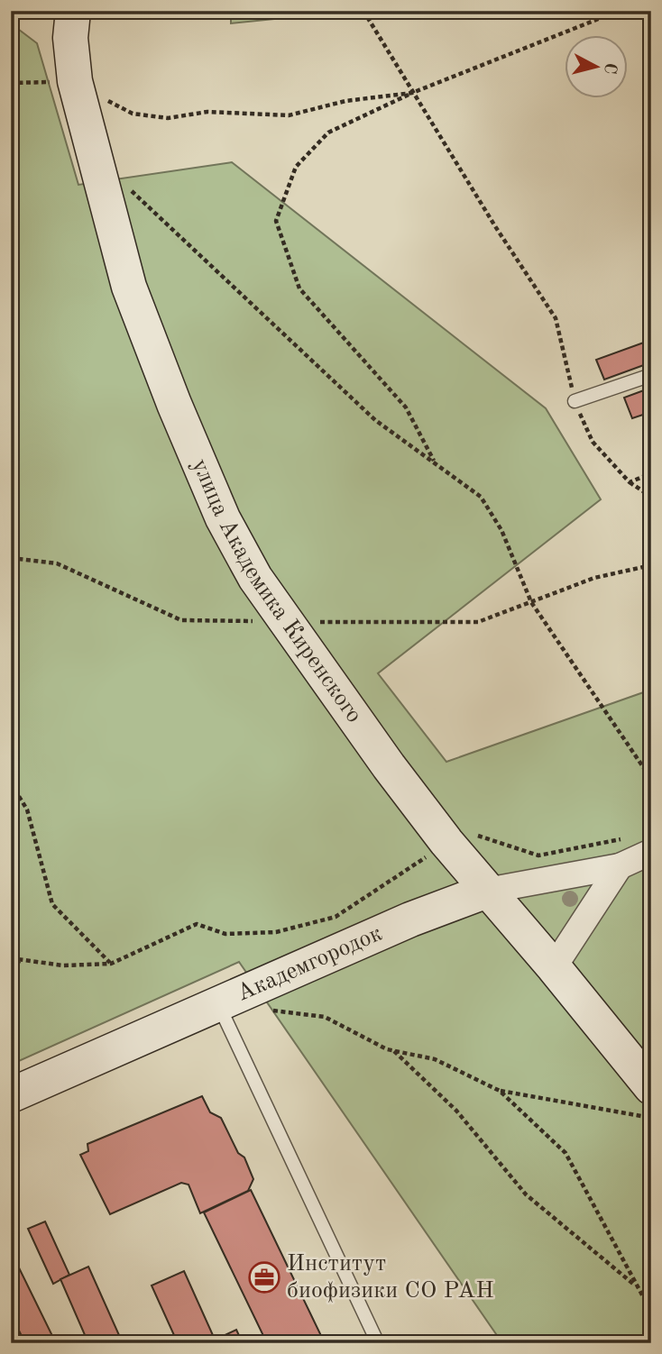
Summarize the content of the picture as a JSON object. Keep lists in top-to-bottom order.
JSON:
{
  "streets": {
    "main road": ["улица Академика Киренского", "Академгородок"]
  },
  "crossings": [
    ["улица Академика Киренского", "Академгородок"]
  ],
  "places": {
    "office": ["Институт биофизики СО РАН"]
  },
  "north": "right"
}
